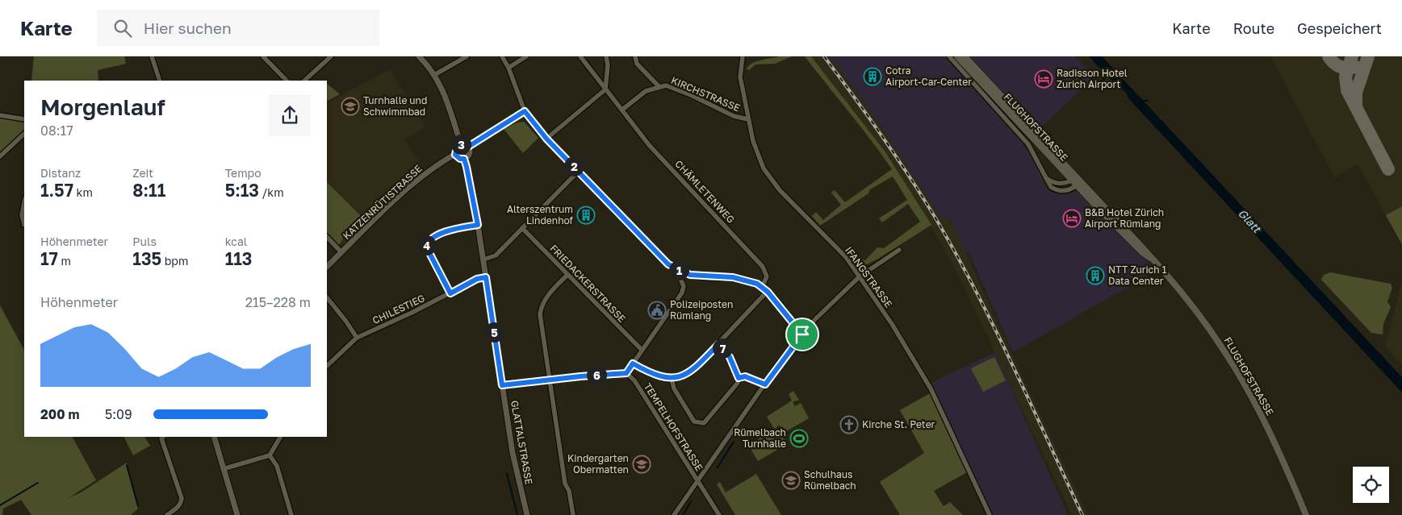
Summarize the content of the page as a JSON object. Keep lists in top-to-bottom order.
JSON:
{
  "streets": {
    "main road": ["FLUGHOFSTRASSE"],
    "street": [
      "KIRCHSTRASSE",
      "CHÄMLETENWEG",
      "KATZENRÜTISTRASSE",
      "IFANGSTRASSE",
      "FRIEDACKERSTRASSE",
      "CHILESTIEG",
      "TEMPELHOFSTRASSE",
      "GLATTALSTRASSE"
    ]
  },
  "crossings": [
    ["KIRCHSTRASSE", "CHÄMLETENWEG"],
    ["KIRCHSTRASSE", "IFANGSTRASSE"],
    ["KATZENRÜTISTRASSE", "GLATTALSTRASSE"],
    ["CHILESTIEG", "GLATTALSTRASSE"]
  ],
  "water": ["Glatt"],
  "places": {
    "building": ["Cotra Airport-Car-Center", "Alterszentrum Lindenhof", "NTT Zurich 1 Data Center"],
    "hotel": ["Radisson Hotel Zurich Airport", "B&B Hotel Zürich Airport Rümlang"],
    "school or university": ["Turnhalle und Schwimmbad", "Kindergarten Obermatten", "Schulhaus Rümelbach"],
    "public building": ["Polizeiposten Rümlang"],
    "church": ["Kirche St. Peter"],
    "sports": ["Rümelbach Turnhalle"]
  },
  "page": {
    "header": "Karte",
    "search": "Hier suchen",
    "nav": ["Karte", "Route", "Gespeichert"],
    "heading": ["Morgenlauf", "08:17"],
    "pins": [
      "3",
      "2",
      "4",
      "1",
      "5",
      "7",
      "6"
    ],
    "stats": [
      ["Distanz", "1.57 km"],
      ["Zeit", "8:11"],
      ["Tempo", "5:13 /km"],
      ["Höhenmeter", "17 m"],
      ["Puls", "135 bpm"],
      ["kcal", "113"]
    ],
    "chart": ["Höhenmeter", "215–228 m"],
    "list": [
      {
        "name": "200 m",
        "note": "5:09"
      }
    ]
  }
}
